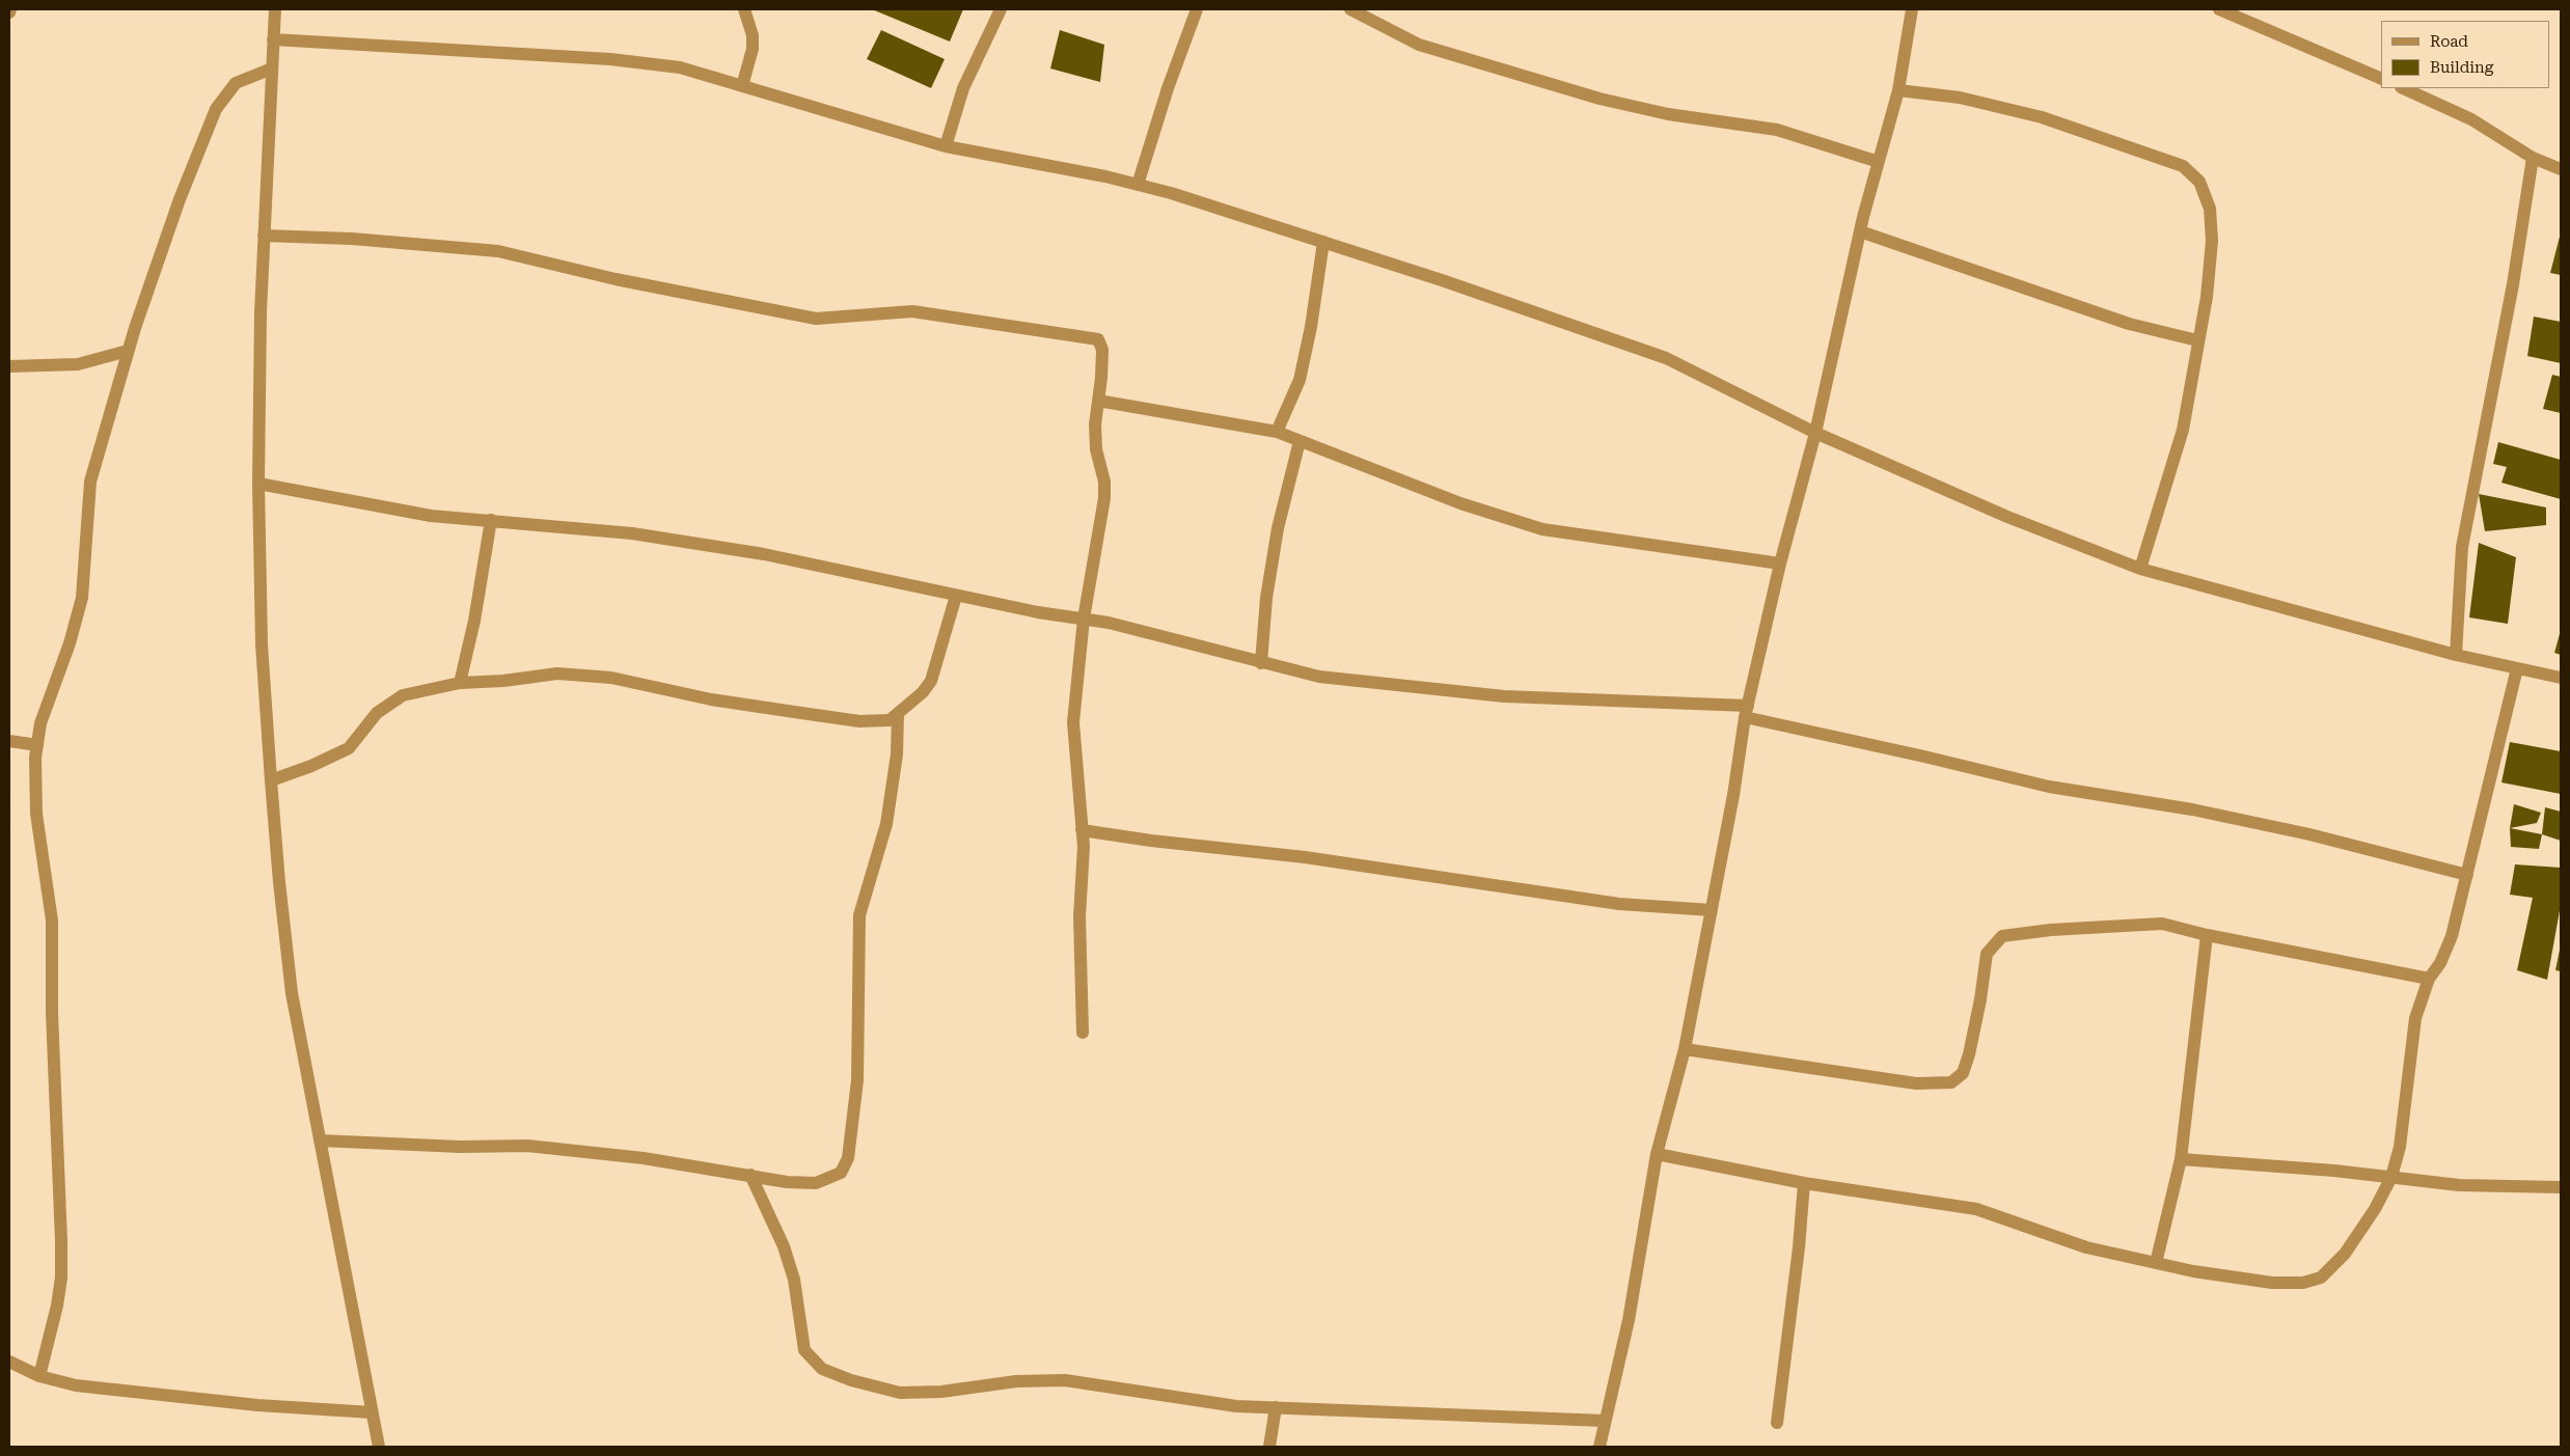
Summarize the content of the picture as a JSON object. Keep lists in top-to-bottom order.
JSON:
{
  "legend": ["Road", "Building"]
}
